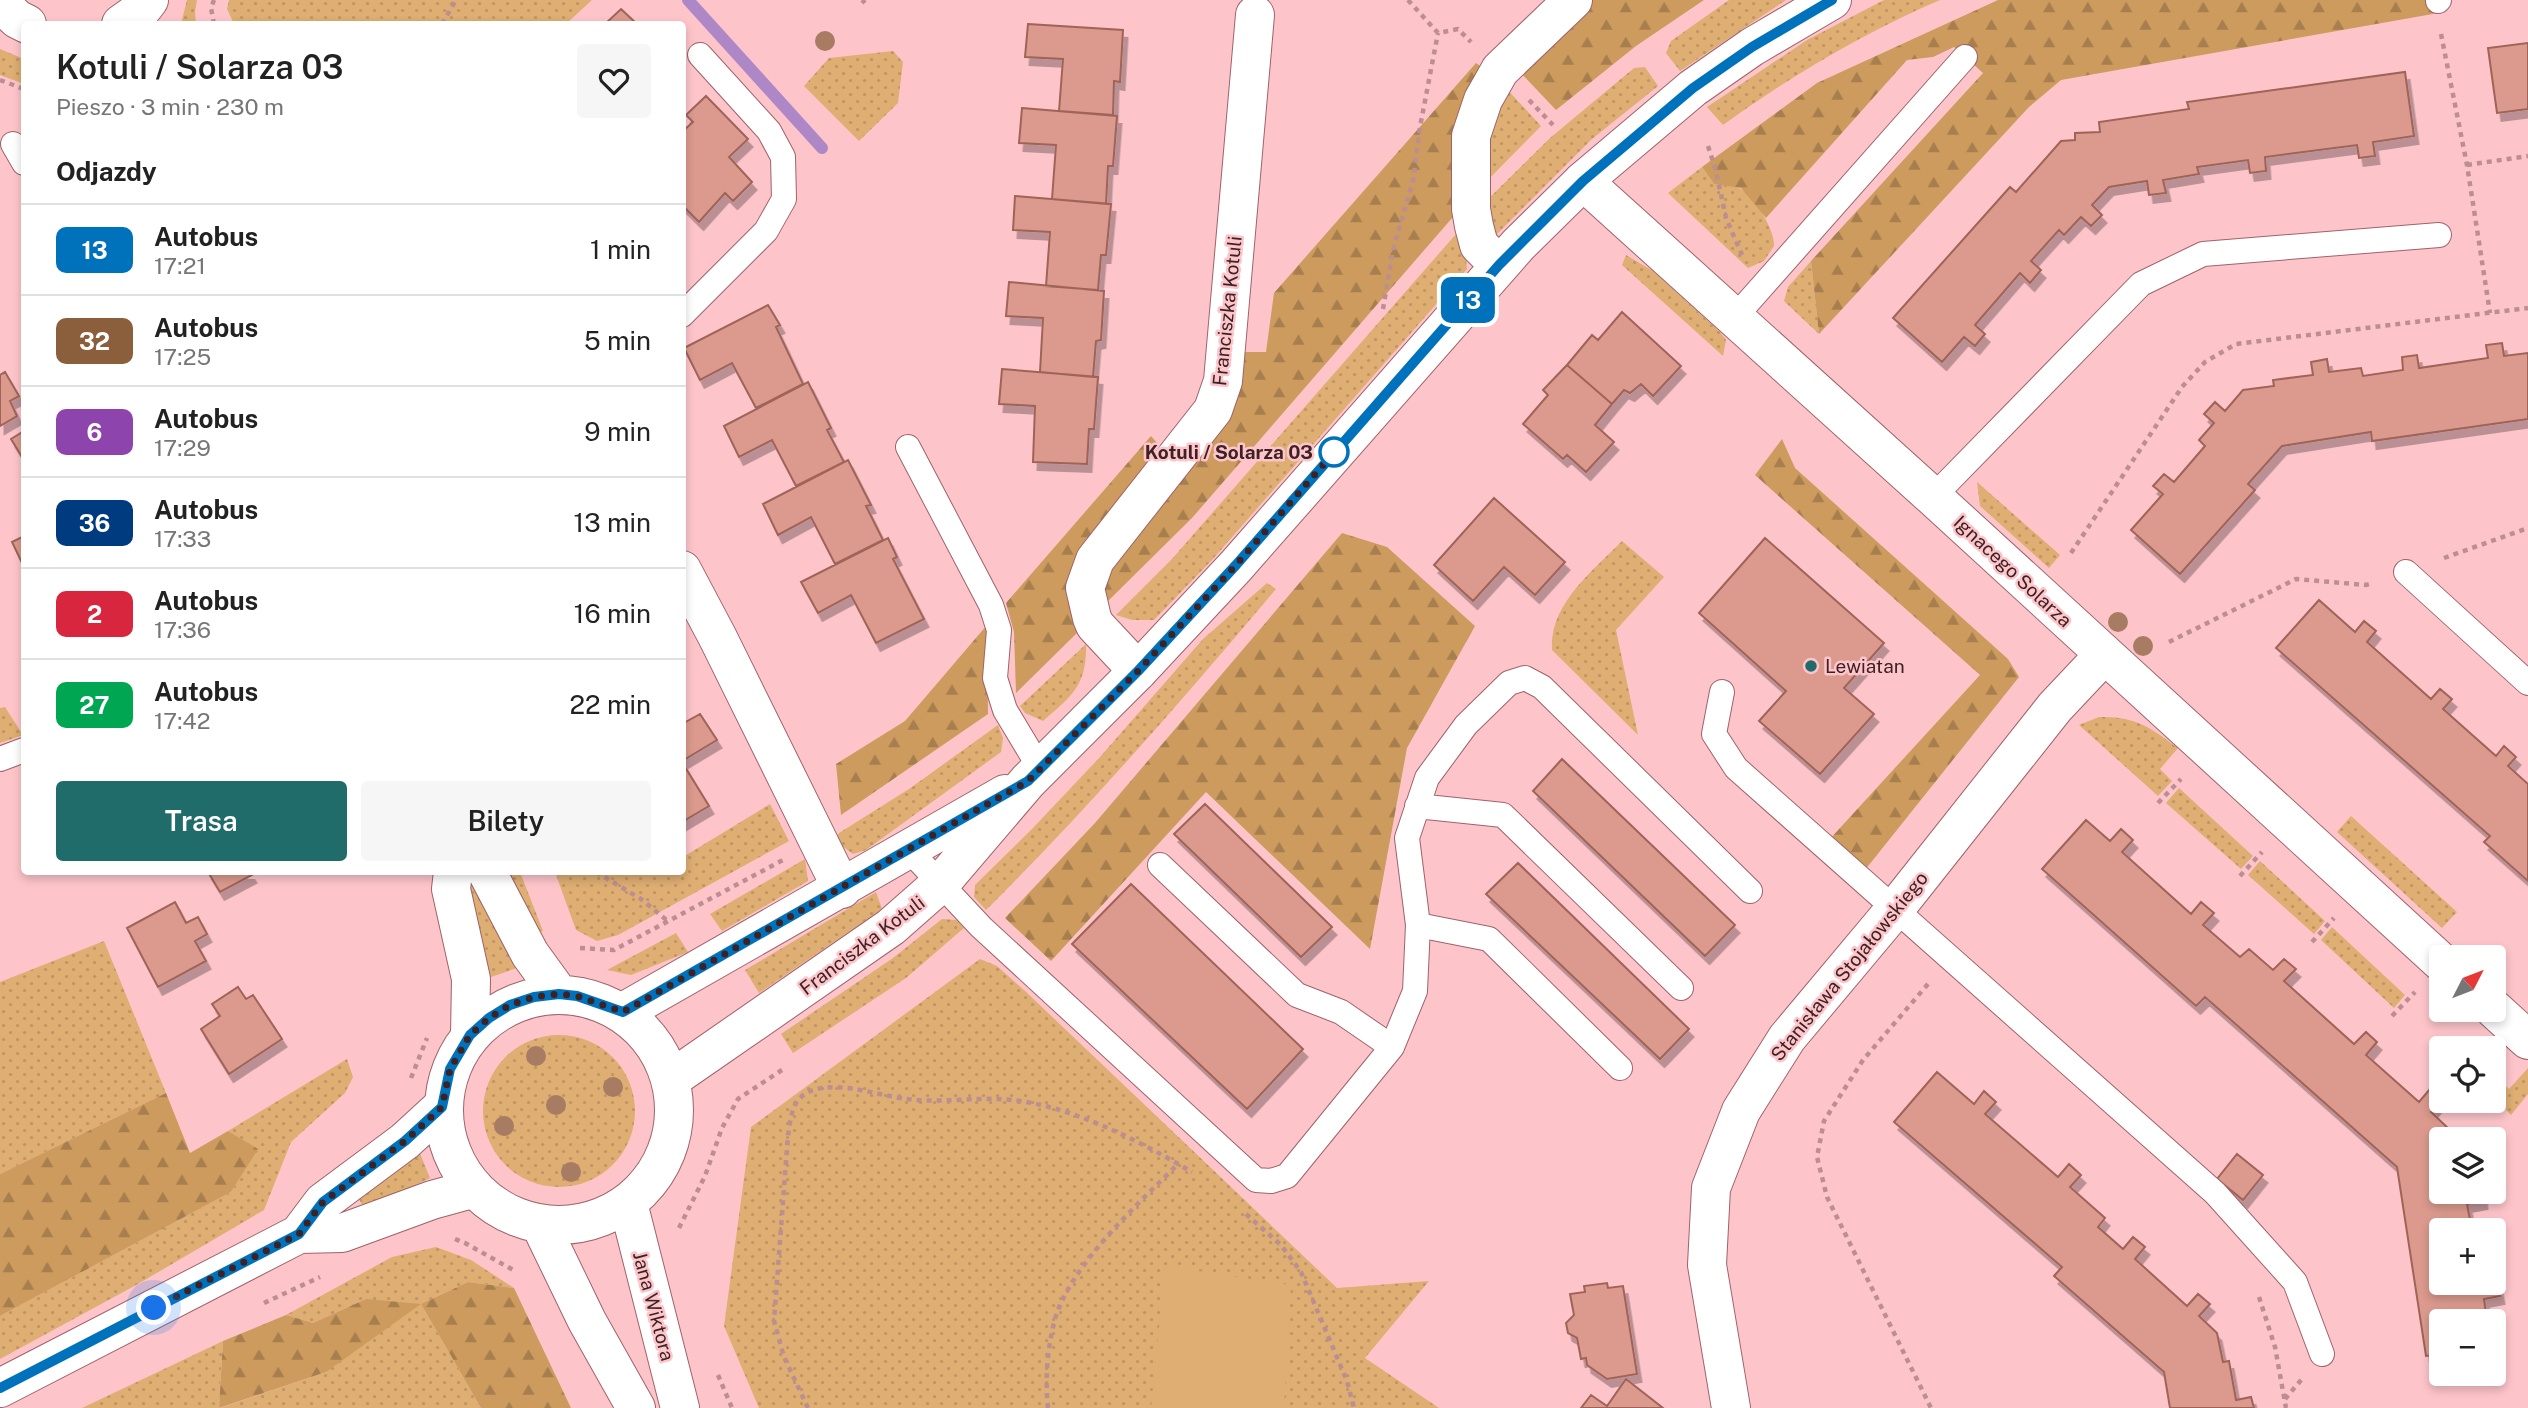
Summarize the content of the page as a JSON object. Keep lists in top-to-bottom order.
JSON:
{
  "streets": {
    "street": [
      "Franciszka Kotuli",
      "Ignacego Solarza",
      "Stanisława Stojałowskiego",
      "Jana Wiktora"
    ]
  },
  "crossings": [
    ["Franciszka Kotuli", "Ignacego Solarza"],
    ["Franciszka Kotuli", "Jana Wiktora"],
    ["Ignacego Solarza", "Stanisława Stojałowskiego"]
  ],
  "places": ["Kotuli / Solarza 03", "Lewiatan"],
  "lines": ["bus line 13"],
  "north": "top right",
  "page": {
    "on_map": "13",
    "heading": [
      ["Kotuli / Solarza 03", "Pieszo · 3 min · 230 m"],
      "Odjazdy"
    ],
    "list": [
      {
        "mark": "13",
        "name": "Autobus",
        "note": "17:21",
        "value": "1 min"
      },
      {
        "mark": "32",
        "name": "Autobus",
        "note": "17:25",
        "value": "5 min"
      },
      {
        "mark": "6",
        "name": "Autobus",
        "note": "17:29",
        "value": "9 min"
      },
      {
        "mark": "36",
        "name": "Autobus",
        "note": "17:33",
        "value": "13 min"
      },
      {
        "mark": "2",
        "name": "Autobus",
        "note": "17:36",
        "value": "16 min"
      },
      {
        "mark": "27",
        "name": "Autobus",
        "note": "17:42",
        "value": "22 min"
      }
    ],
    "buttons": ["Trasa", "Bilety"],
    "map_buttons": ["+", "−"]
  }
}
